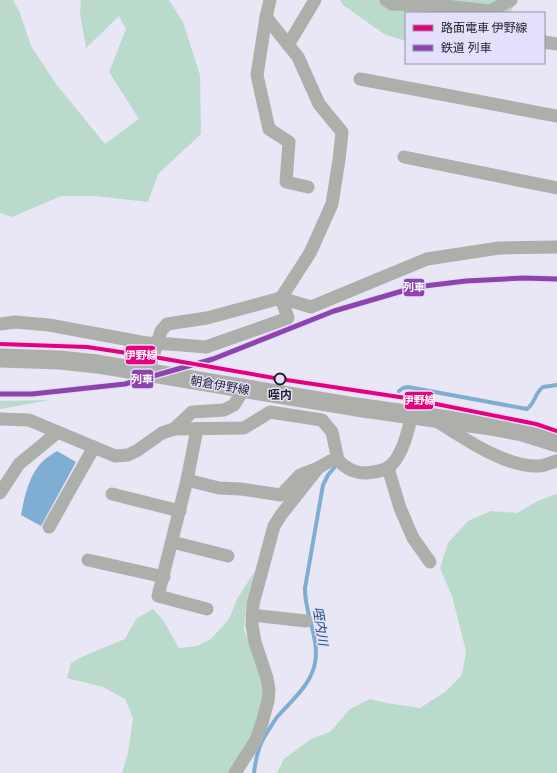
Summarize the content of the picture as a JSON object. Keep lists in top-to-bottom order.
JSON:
{
  "streets": {
    "main road": ["朝倉伊野線"]
  },
  "water": ["咥内川"],
  "places": ["咥内"],
  "lines": ["rail line 列車", "tram line 伊野線"],
  "legend": ["路面電車 伊野線", "鉄道 列車"]
}
